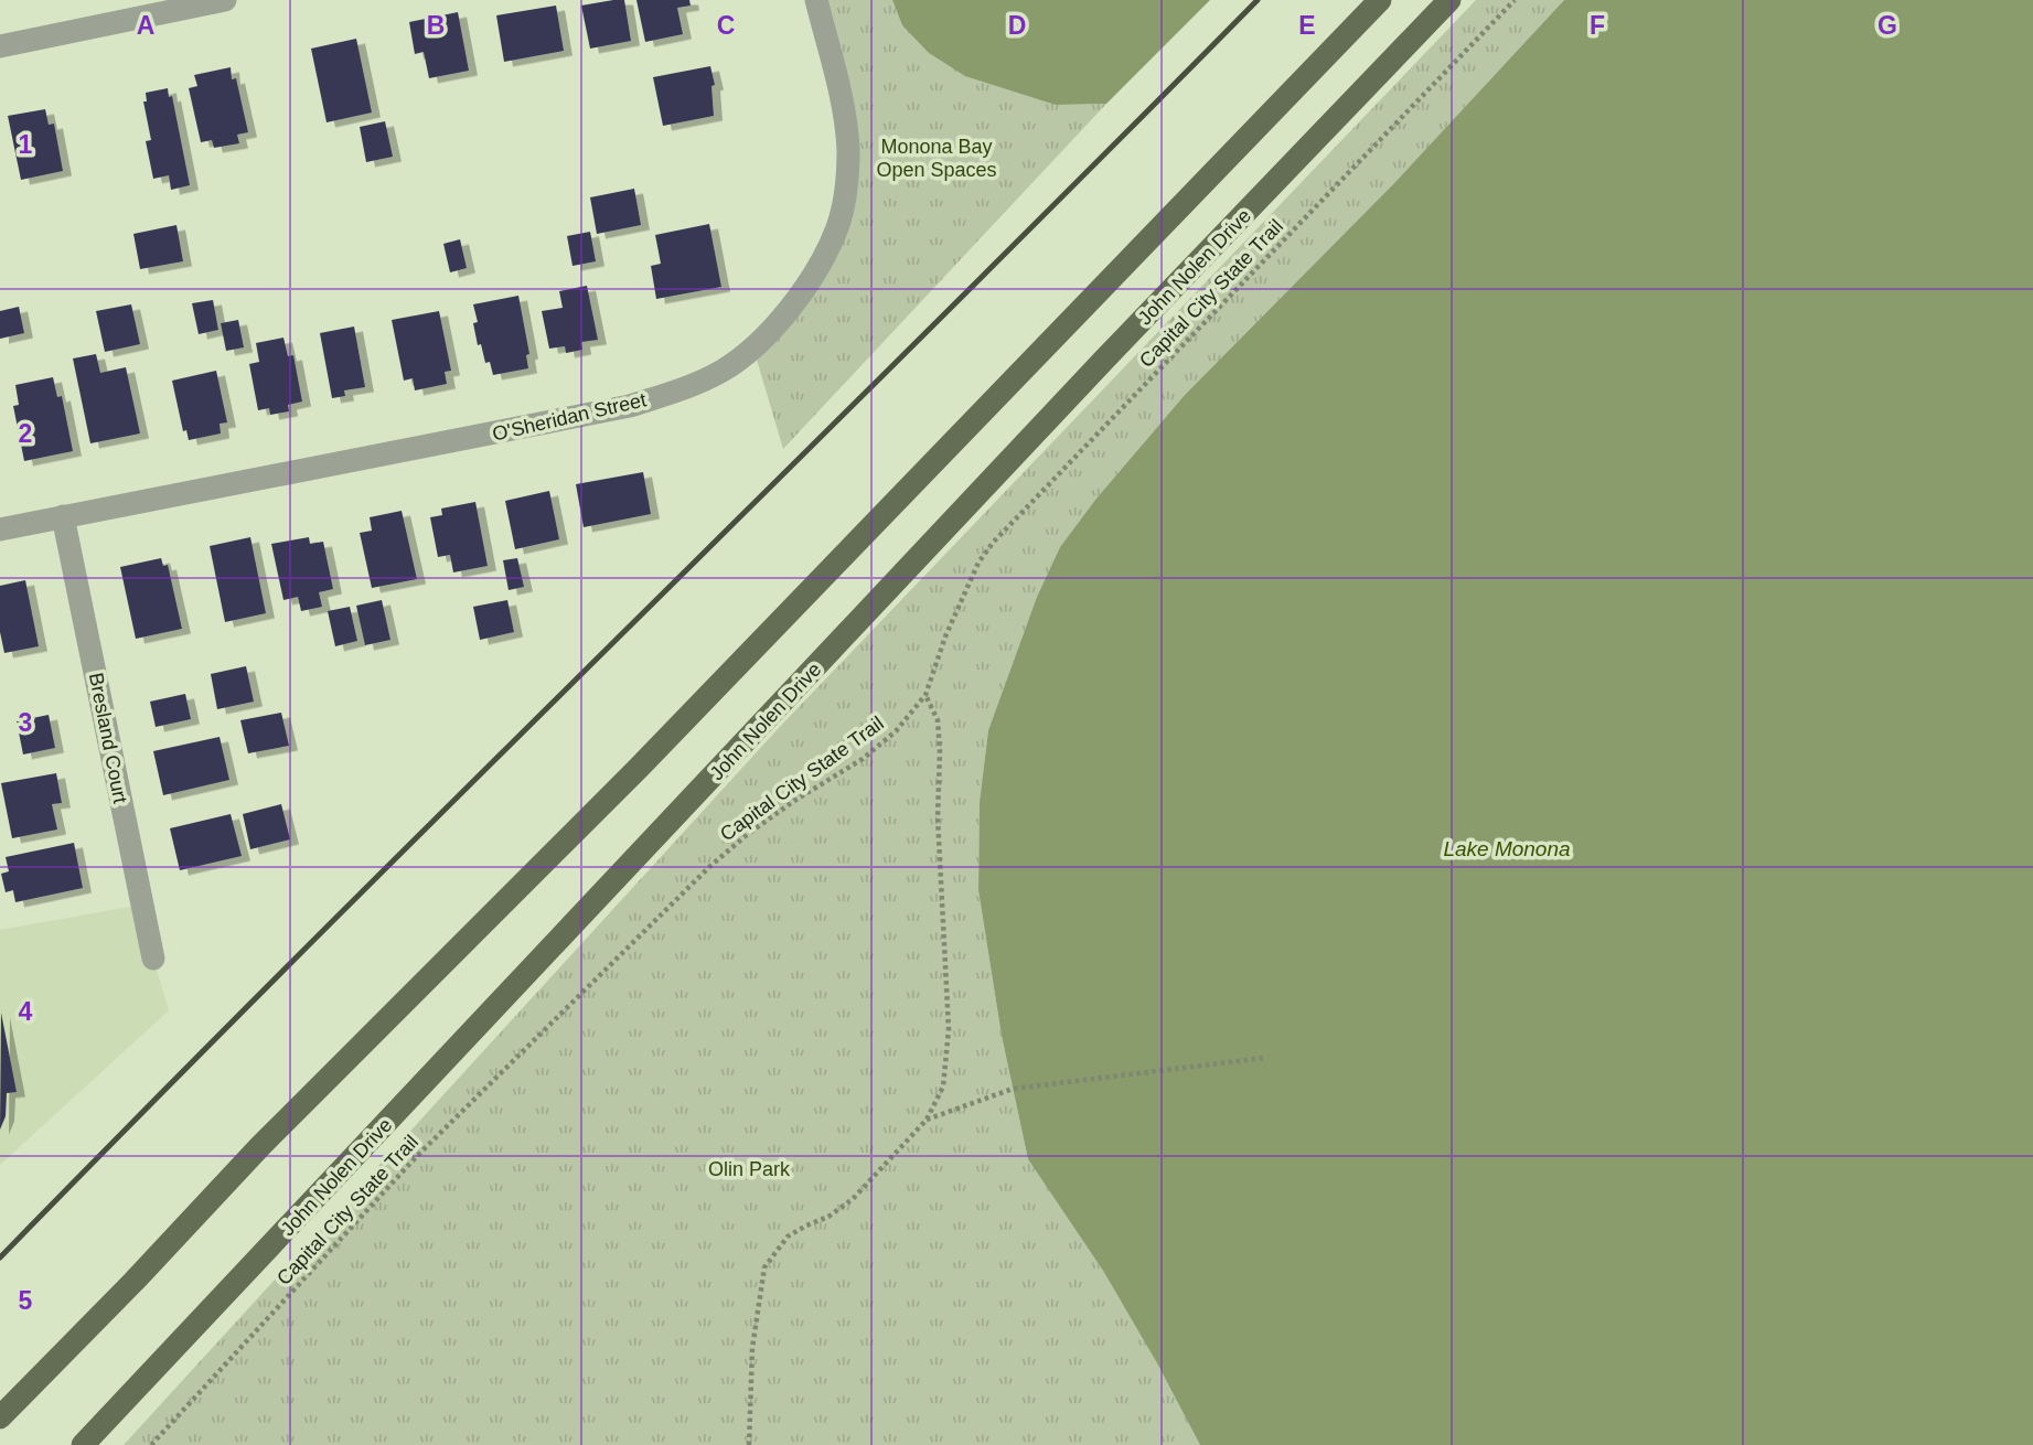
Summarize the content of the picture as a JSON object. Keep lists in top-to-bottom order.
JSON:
{
  "streets": {
    "main road": ["John Nolen Drive"],
    "street": ["O'Sheridan Street", "Bresland Court"],
    "path": ["Capital City State Trail"]
  },
  "crossings": [
    ["O'Sheridan Street", "Bresland Court"]
  ],
  "water": ["Lake Monona"],
  "parks": ["Monona Bay Open Spaces", "Olin Park"],
  "grid": {
    "columns": [
      "A",
      "B",
      "C",
      "D",
      "E",
      "F",
      "G"
    ],
    "rows": [
      "1",
      "2",
      "3",
      "4",
      "5"
    ]
  }
}
